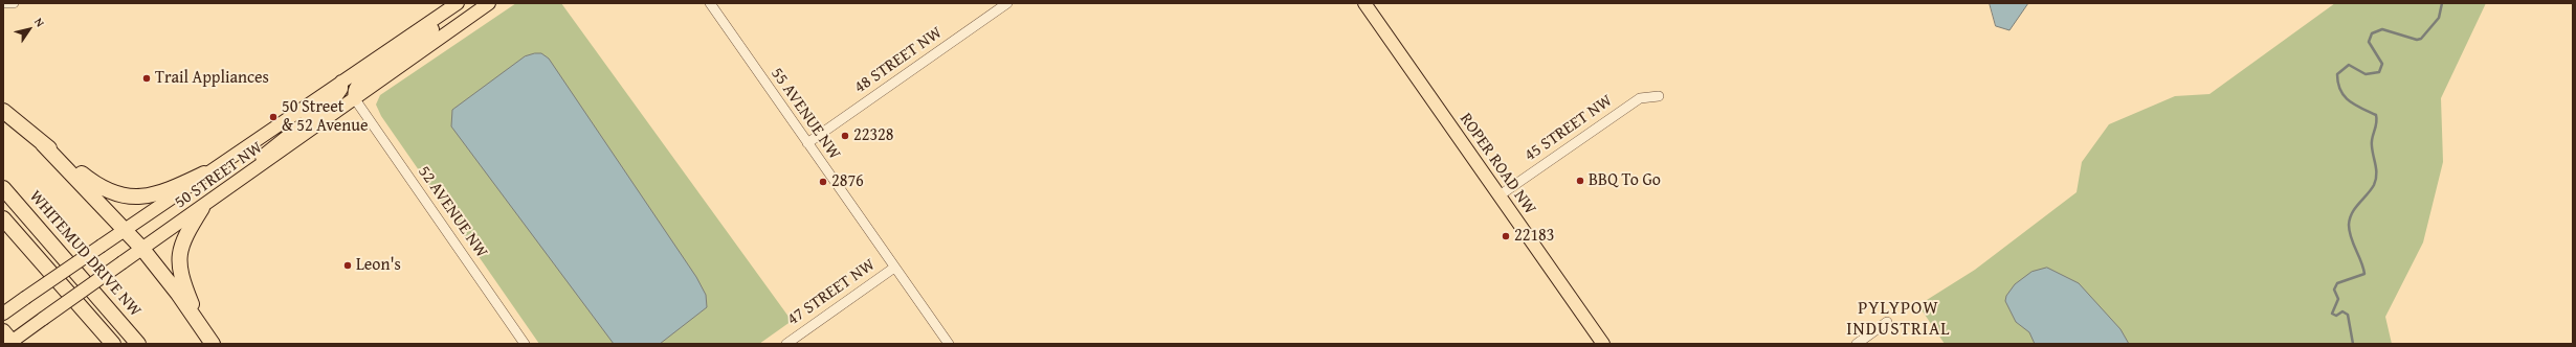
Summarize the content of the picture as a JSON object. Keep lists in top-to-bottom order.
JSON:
{
  "streets": {
    "highway": ["WHITEMUD DRIVE NW"],
    "main road": ["ROPER ROAD NW", "50 STREET NW"],
    "street": [
      "48 STREET NW",
      "55 AVENUE NW",
      "45 STREET NW",
      "52 AVENUE NW",
      "47 STREET NW"
    ]
  },
  "crossings": [
    ["48 STREET NW", "55 AVENUE NW"],
    ["55 AVENUE NW", "47 STREET NW"],
    ["45 STREET NW", "ROPER ROAD NW"],
    ["50 STREET NW", "52 AVENUE NW"]
  ],
  "districts": ["PYLYPOW INDUSTRIAL"],
  "places": [
    "Trail Appliances",
    "50 Street & 52 Avenue",
    "22328",
    "BBQ To Go",
    "2876",
    "22183",
    "Leon's"
  ],
  "north": "top right"
}
